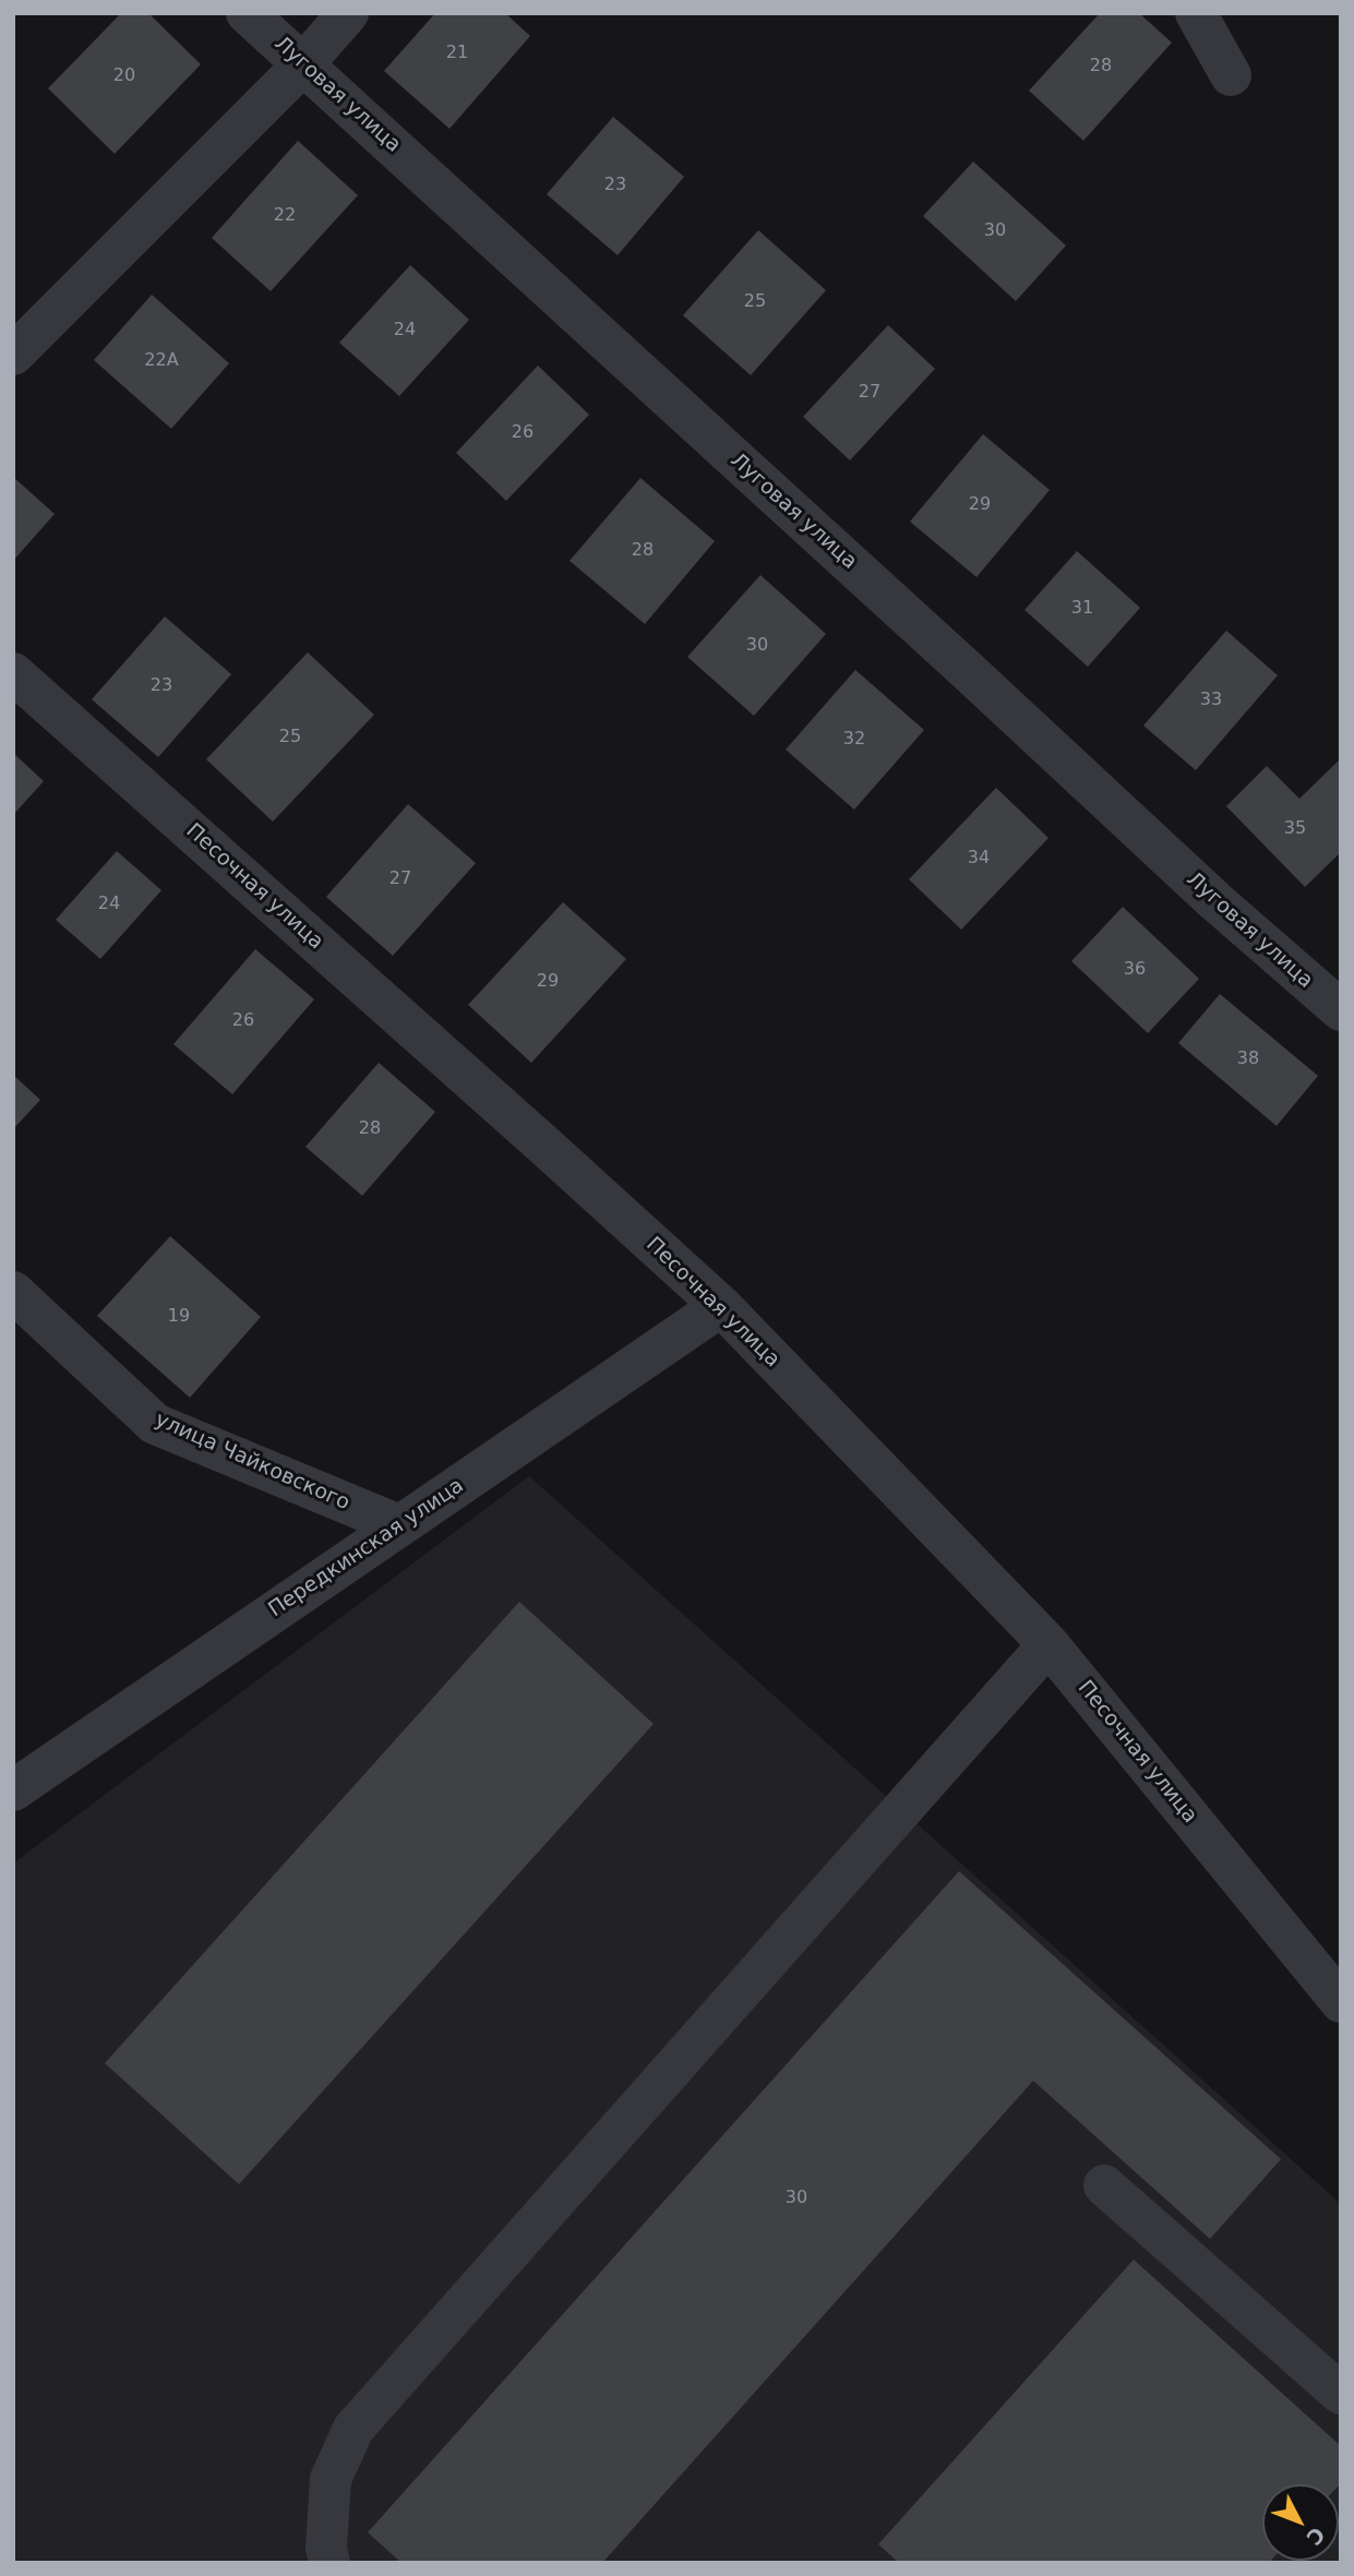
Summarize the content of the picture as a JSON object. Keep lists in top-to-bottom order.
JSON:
{
  "streets": {
    "street": [
      "Луговая улица",
      "Песочная улица",
      "улица Чайковского",
      "Передкинская улица"
    ]
  },
  "crossings": [
    ["Песочная улица", "Передкинская улица"],
    ["улица Чайковского", "Передкинская улица"]
  ],
  "house_numbers": [
    "21",
    "28",
    "20",
    "23",
    "22",
    "30",
    "25",
    "24",
    "22А",
    "27",
    "26",
    "29",
    "28",
    "31",
    "30",
    "23",
    "33",
    "25",
    "32",
    "35",
    "34",
    "27",
    "24",
    "36",
    "29",
    "26",
    "38",
    "28",
    "19",
    "30"
  ],
  "north": "bottom right"
}
